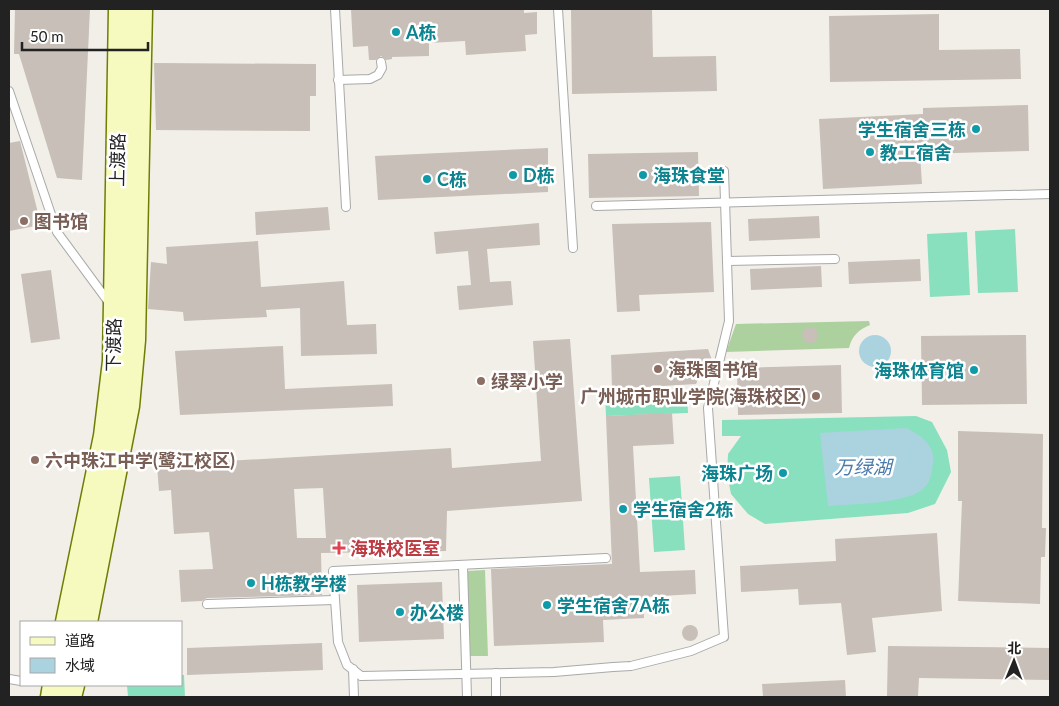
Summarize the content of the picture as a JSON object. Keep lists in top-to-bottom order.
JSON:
{
  "streets": {
    "main road": ["上渡路", "下渡路"]
  },
  "crossings": [
    ["上渡路", "下渡路"]
  ],
  "water": ["万绿湖"],
  "places": {
    "other": [
      "A栋",
      "学生宿舍三栋",
      "教工宿舍",
      "D栋",
      "海珠食堂",
      "C栋",
      "图书馆",
      "海珠图书馆",
      "海珠体育馆",
      "绿翠小学",
      "广州城市职业学院(海珠校区)",
      "六中珠江中学(鹭江校区)",
      "海珠广场",
      "学生宿舍2栋",
      "H栋教学楼",
      "学生宿舍7A栋",
      "办公楼"
    ],
    "health": ["海珠校医室"]
  },
  "legend": ["道路", "水域"],
  "scale_bar": "50 m",
  "north": "top"
}
